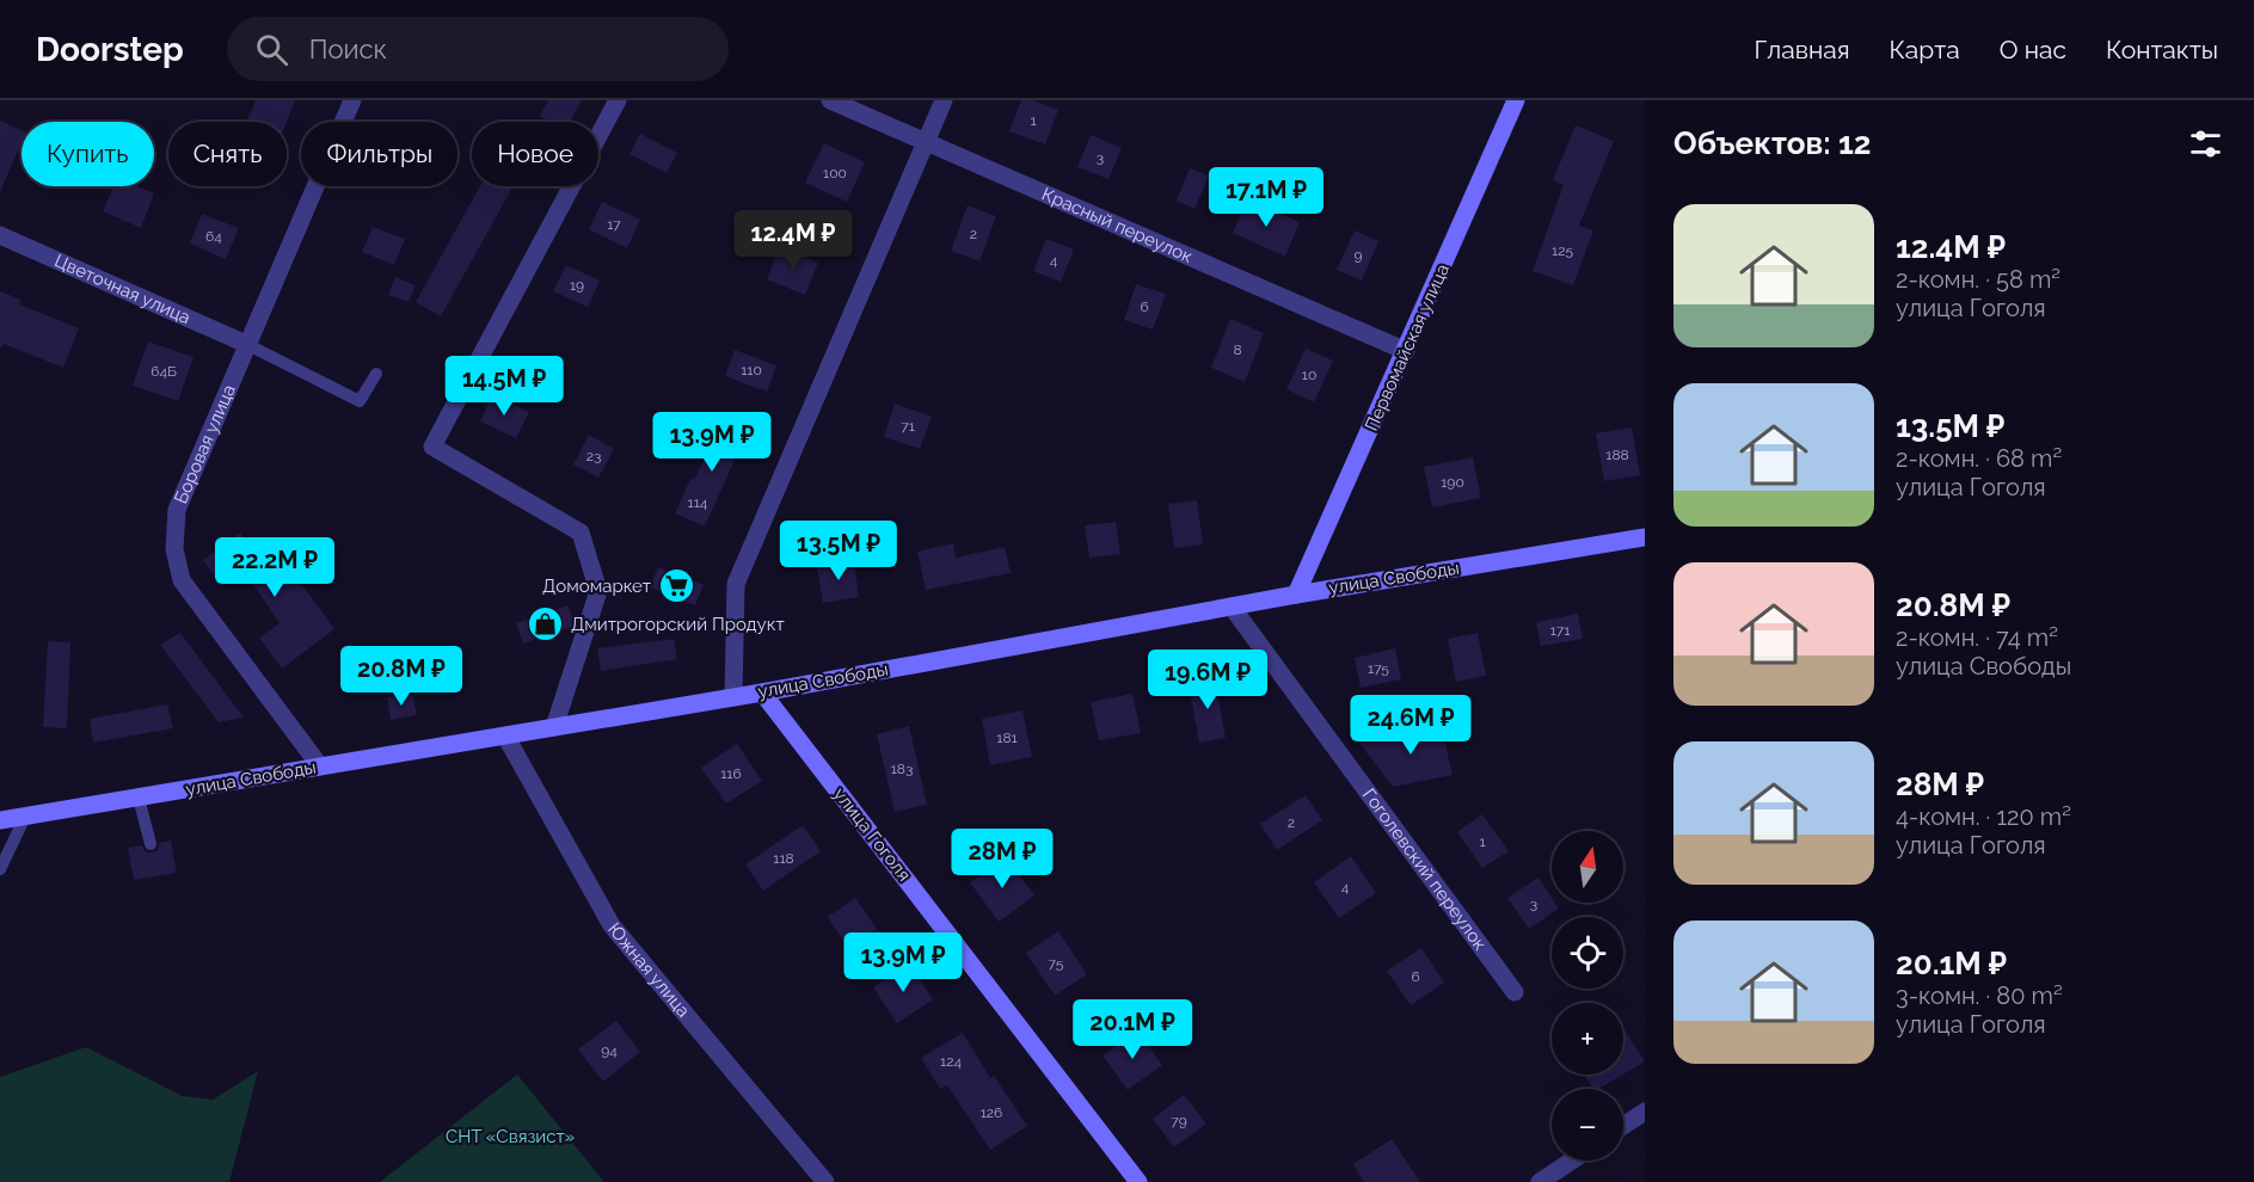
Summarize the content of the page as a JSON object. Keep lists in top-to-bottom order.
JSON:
{
  "streets": {
    "main road": ["Первомайская улица", "улица Свободы", "улица Гоголя"],
    "street": [
      "Красный переулок",
      "Цветочная улица",
      "Боровая улица",
      "Гоголевский переулок",
      "Южная улица"
    ]
  },
  "crossings": [
    ["Красный переулок", "Первомайская улица"],
    ["Цветочная улица", "Боровая улица"],
    ["Первомайская улица", "улица Свободы"],
    ["Боровая улица", "улица Свободы"],
    ["улица Свободы", "улица Гоголя"],
    ["улица Свободы", "Гоголевский переулок"],
    ["улица Свободы", "Южная улица"]
  ],
  "parks": ["СНТ «Связист»"],
  "places": {
    "supermarket": ["Домомаркет"],
    "shop": ["Дмитрогорский Продукт"]
  },
  "house_numbers": [
    "1",
    "3",
    "100",
    "17",
    "2",
    "64",
    "125",
    "9",
    "4",
    "19",
    "6",
    "8",
    "110",
    "64Б",
    "10",
    "71",
    "188",
    "23",
    "190",
    "114",
    "171",
    "175",
    "181",
    "183",
    "116",
    "2",
    "1",
    "118",
    "4",
    "3",
    "75",
    "6",
    "94",
    "124",
    "126",
    "79"
  ],
  "north": "top",
  "page": {
    "header": "Doorstep",
    "search": "Поиск",
    "nav": [
      "Главная",
      "Карта",
      "О нас",
      "Контакты"
    ],
    "heading": "Объектов: 12",
    "chip": [
      "Купить",
      "Снять",
      "Фильтры",
      "Новое"
    ],
    "price": [
      "17.1M ₽",
      "12.4M ₽",
      "14.5M ₽",
      "13.9M ₽",
      "13.5M ₽",
      "22.2M ₽",
      "20.8M ₽",
      "19.6M ₽",
      "24.6M ₽",
      "28M ₽",
      "13.9M ₽",
      "20.1M ₽"
    ],
    "list": [
      {
        "name": "12.4M ₽",
        "note": "2-комн. · 58 m² · улица Гоголя"
      },
      {
        "name": "13.5M ₽",
        "note": "2-комн. · 68 m² · улица Гоголя"
      },
      {
        "name": "20.8M ₽",
        "note": "2-комн. · 74 m² · улица Свободы"
      },
      {
        "name": "28M ₽",
        "note": "4-комн. · 120 m² · улица Гоголя"
      },
      {
        "name": "20.1M ₽",
        "note": "3-комн. · 80 m² · улица Гоголя"
      }
    ],
    "map_buttons": ["+", "−"]
  }
}
